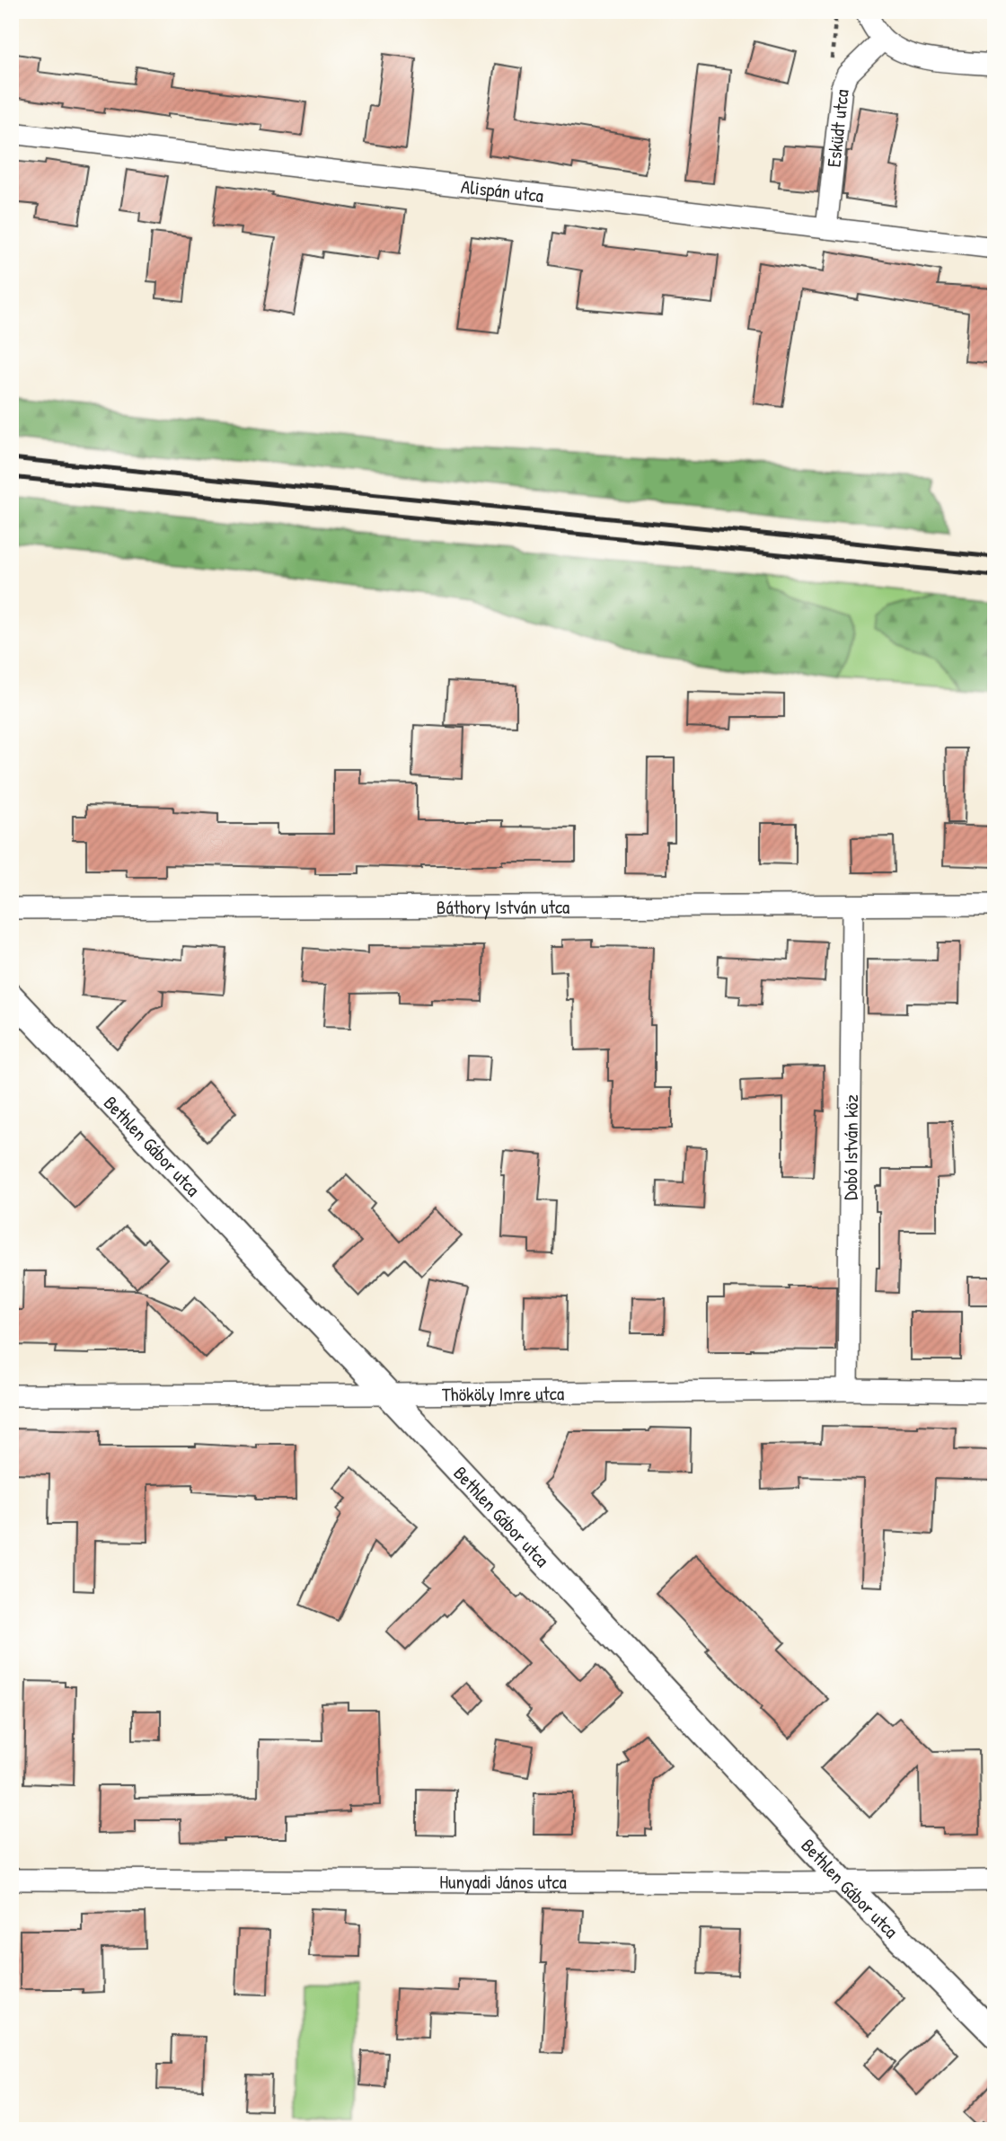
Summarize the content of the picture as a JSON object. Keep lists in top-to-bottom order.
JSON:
{
  "streets": {
    "street": [
      "Esküdt utca",
      "Alispán utca",
      "Báthory István utca",
      "Bethlen Gábor utca",
      "Dobó István köz",
      "Thököly Imre utca",
      "Hunyadi János utca"
    ]
  },
  "crossings": [
    ["Esküdt utca", "Alispán utca"],
    ["Báthory István utca", "Dobó István köz"],
    ["Bethlen Gábor utca", "Thököly Imre utca"],
    ["Bethlen Gábor utca", "Hunyadi János utca"],
    ["Dobó István köz", "Thököly Imre utca"]
  ]
}
